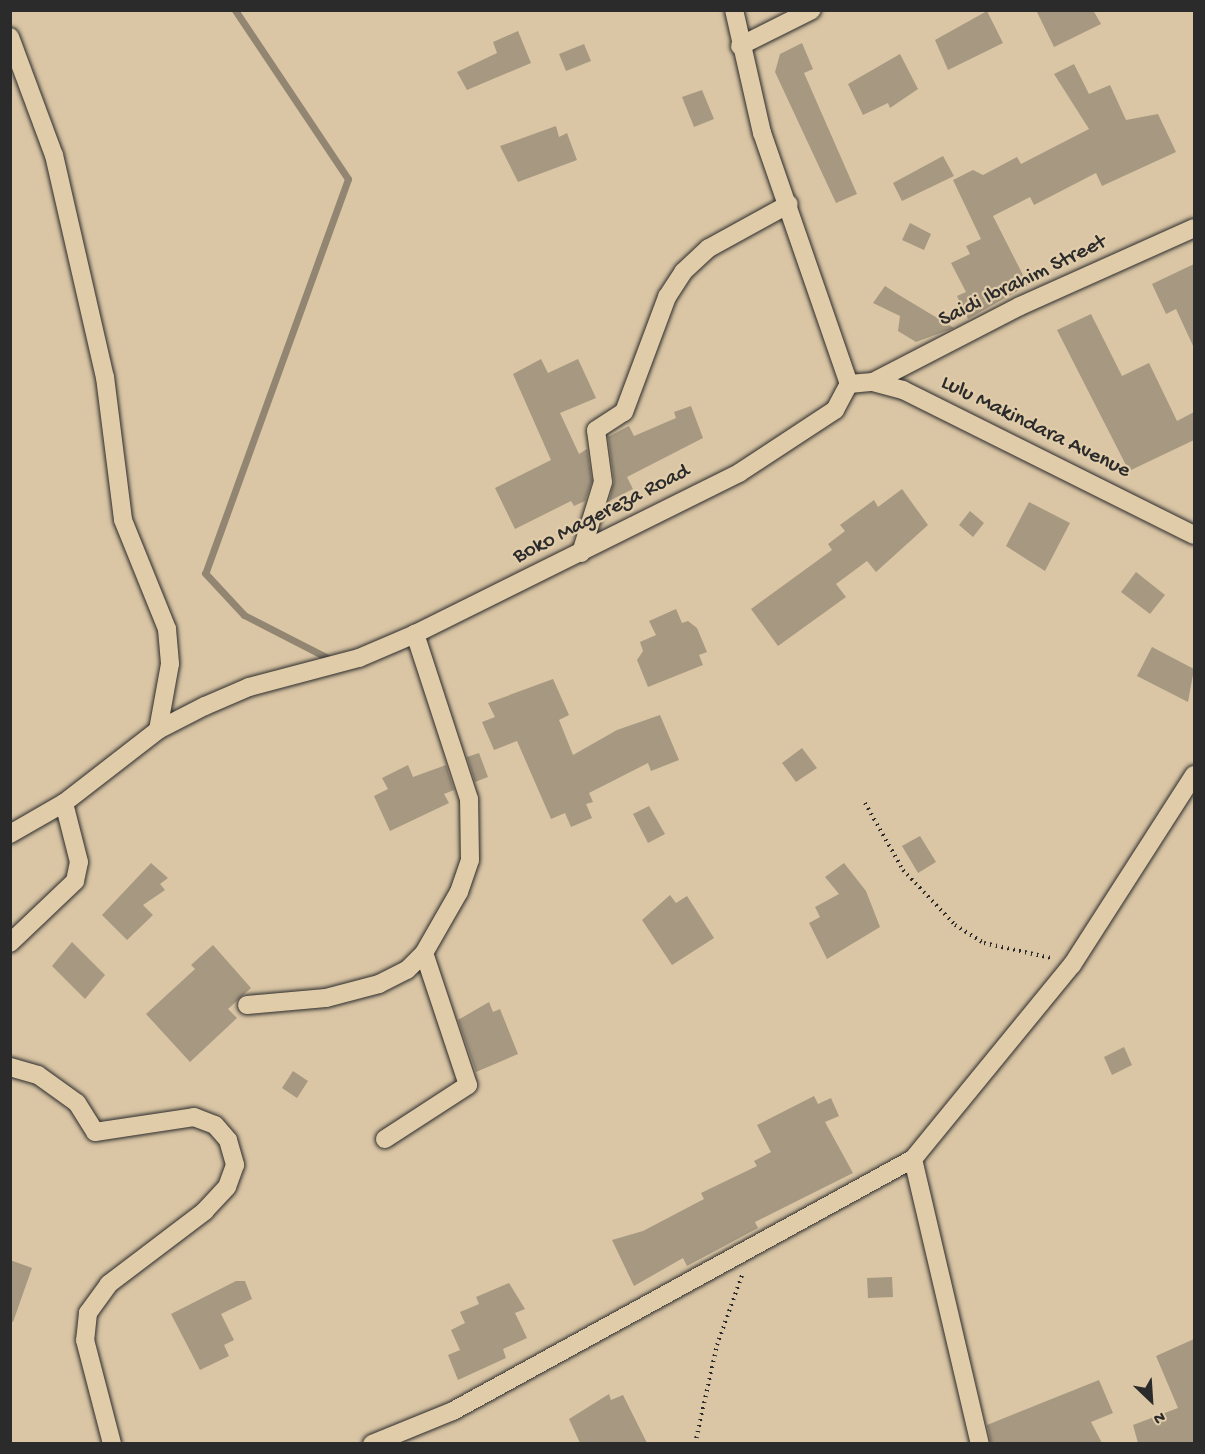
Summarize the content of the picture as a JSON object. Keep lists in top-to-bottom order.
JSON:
{
  "streets": {
    "street": ["Saidi Ibrahim Street", "Lulu Makindara Avenue", "Boko Magereza Road"]
  },
  "crossings": [
    ["Saidi Ibrahim Street", "Lulu Makindara Avenue"],
    ["Lulu Makindara Avenue", "Boko Magereza Road"]
  ],
  "north": "bottom right"
}
